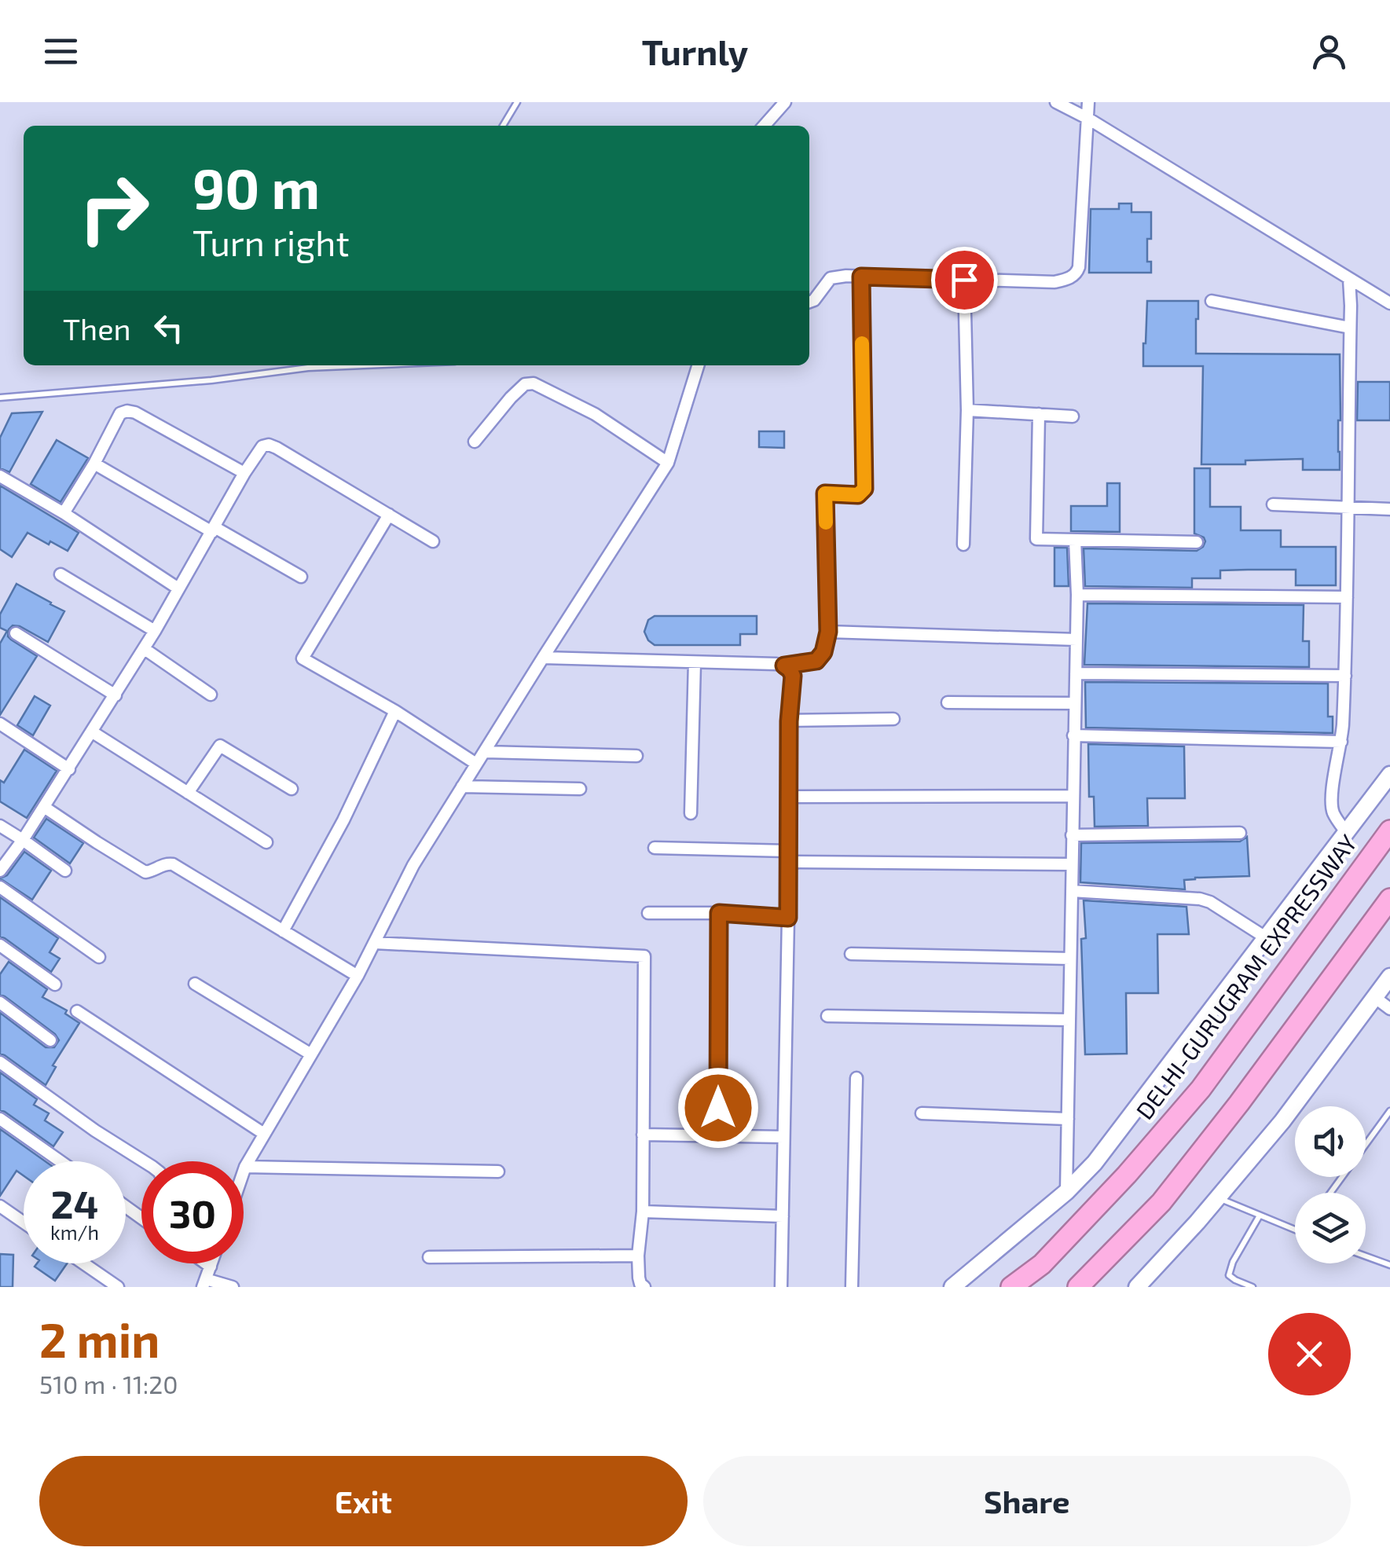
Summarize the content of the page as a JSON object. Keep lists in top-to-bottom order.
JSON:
{
  "streets": {
    "highway": ["DELHI-GURUGRAM EXPRESSWAY"]
  },
  "page": {
    "header": "Turnly",
    "turn": ["90 m", "Turn right"],
    "then": "Then",
    "speed": "24 km/h",
    "limit": "30",
    "heading": ["2 min", "510 m · 11:20"],
    "buttons": ["Exit", "Share"]
  }
}
